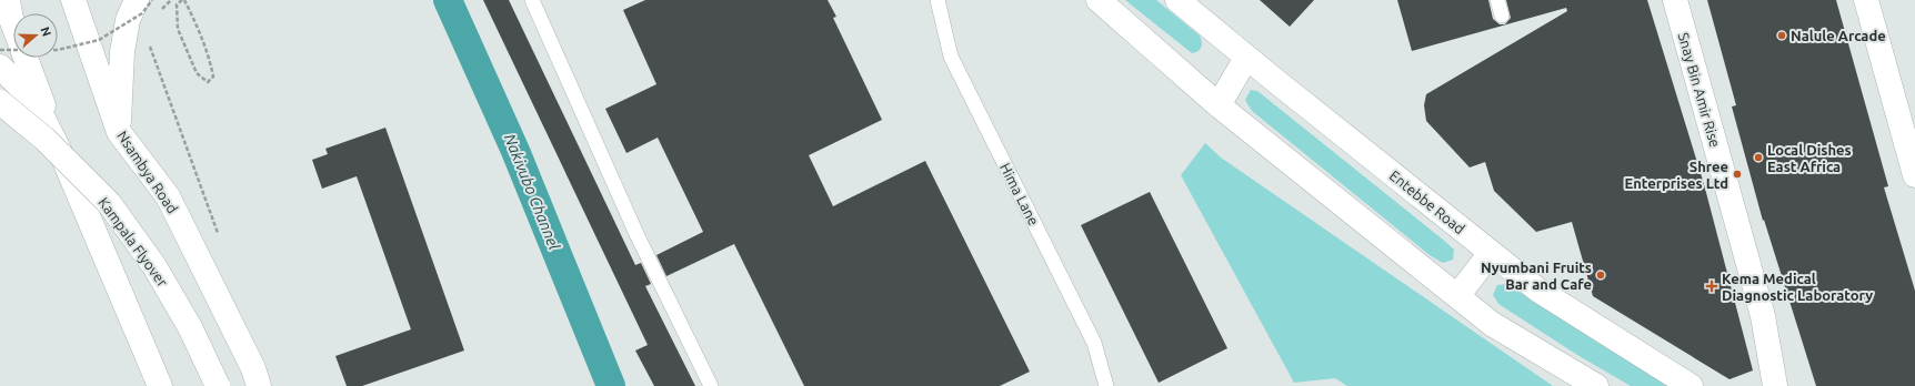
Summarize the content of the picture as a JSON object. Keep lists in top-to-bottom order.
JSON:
{
  "streets": {
    "main road": [
      "Snay Bin Amir Rise",
      "Nsambya Road",
      "Entebbe Road",
      "Kampala Flyover"
    ],
    "lane": ["Hima Lane"]
  },
  "water": ["Nakivubo Channel"],
  "places": {
    "other": [
      "Nalule Arcade",
      "Local Dishes East Africa",
      "Shree Enterprises Ltd",
      "Nyumbani Fruits Bar and Cafe"
    ],
    "health": ["Kema Medical Diagnostic Laboratory"]
  },
  "north": "right"
}
